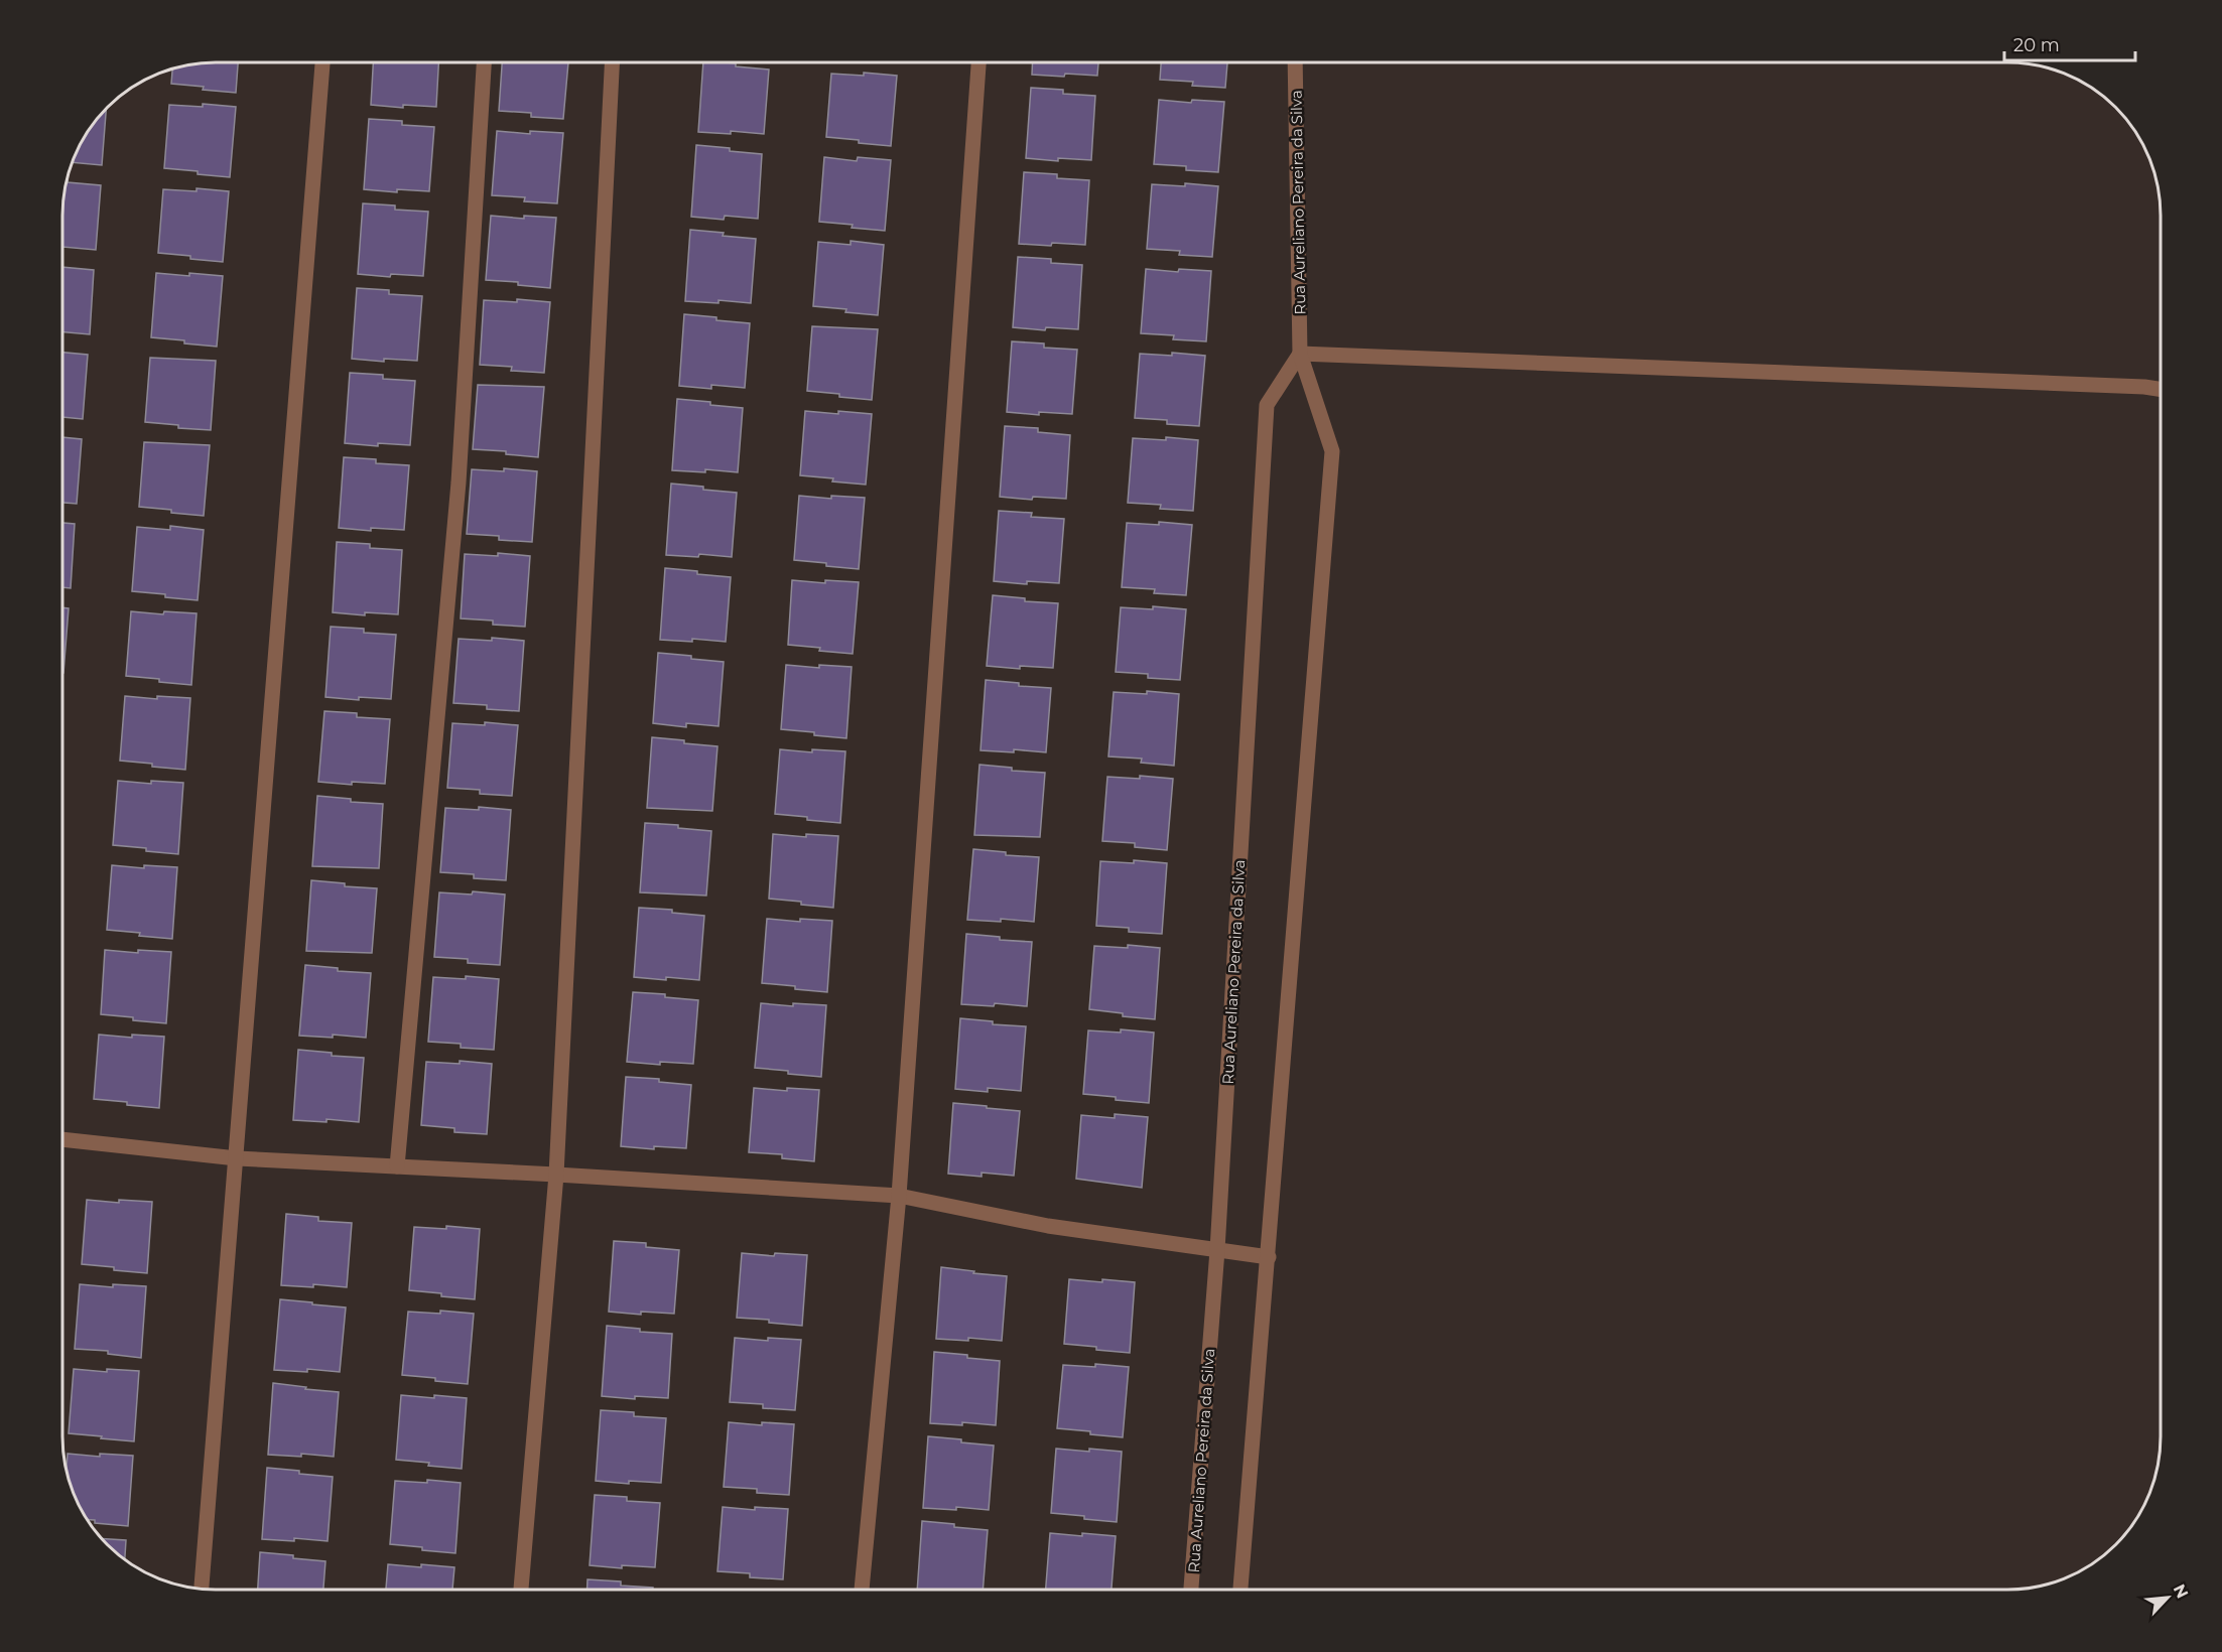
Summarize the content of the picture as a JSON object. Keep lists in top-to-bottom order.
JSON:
{
  "streets": {
    "street": ["Rua Aureliano Pereira da Silva"]
  },
  "scale_bar": "20 m",
  "north": "top right"
}
